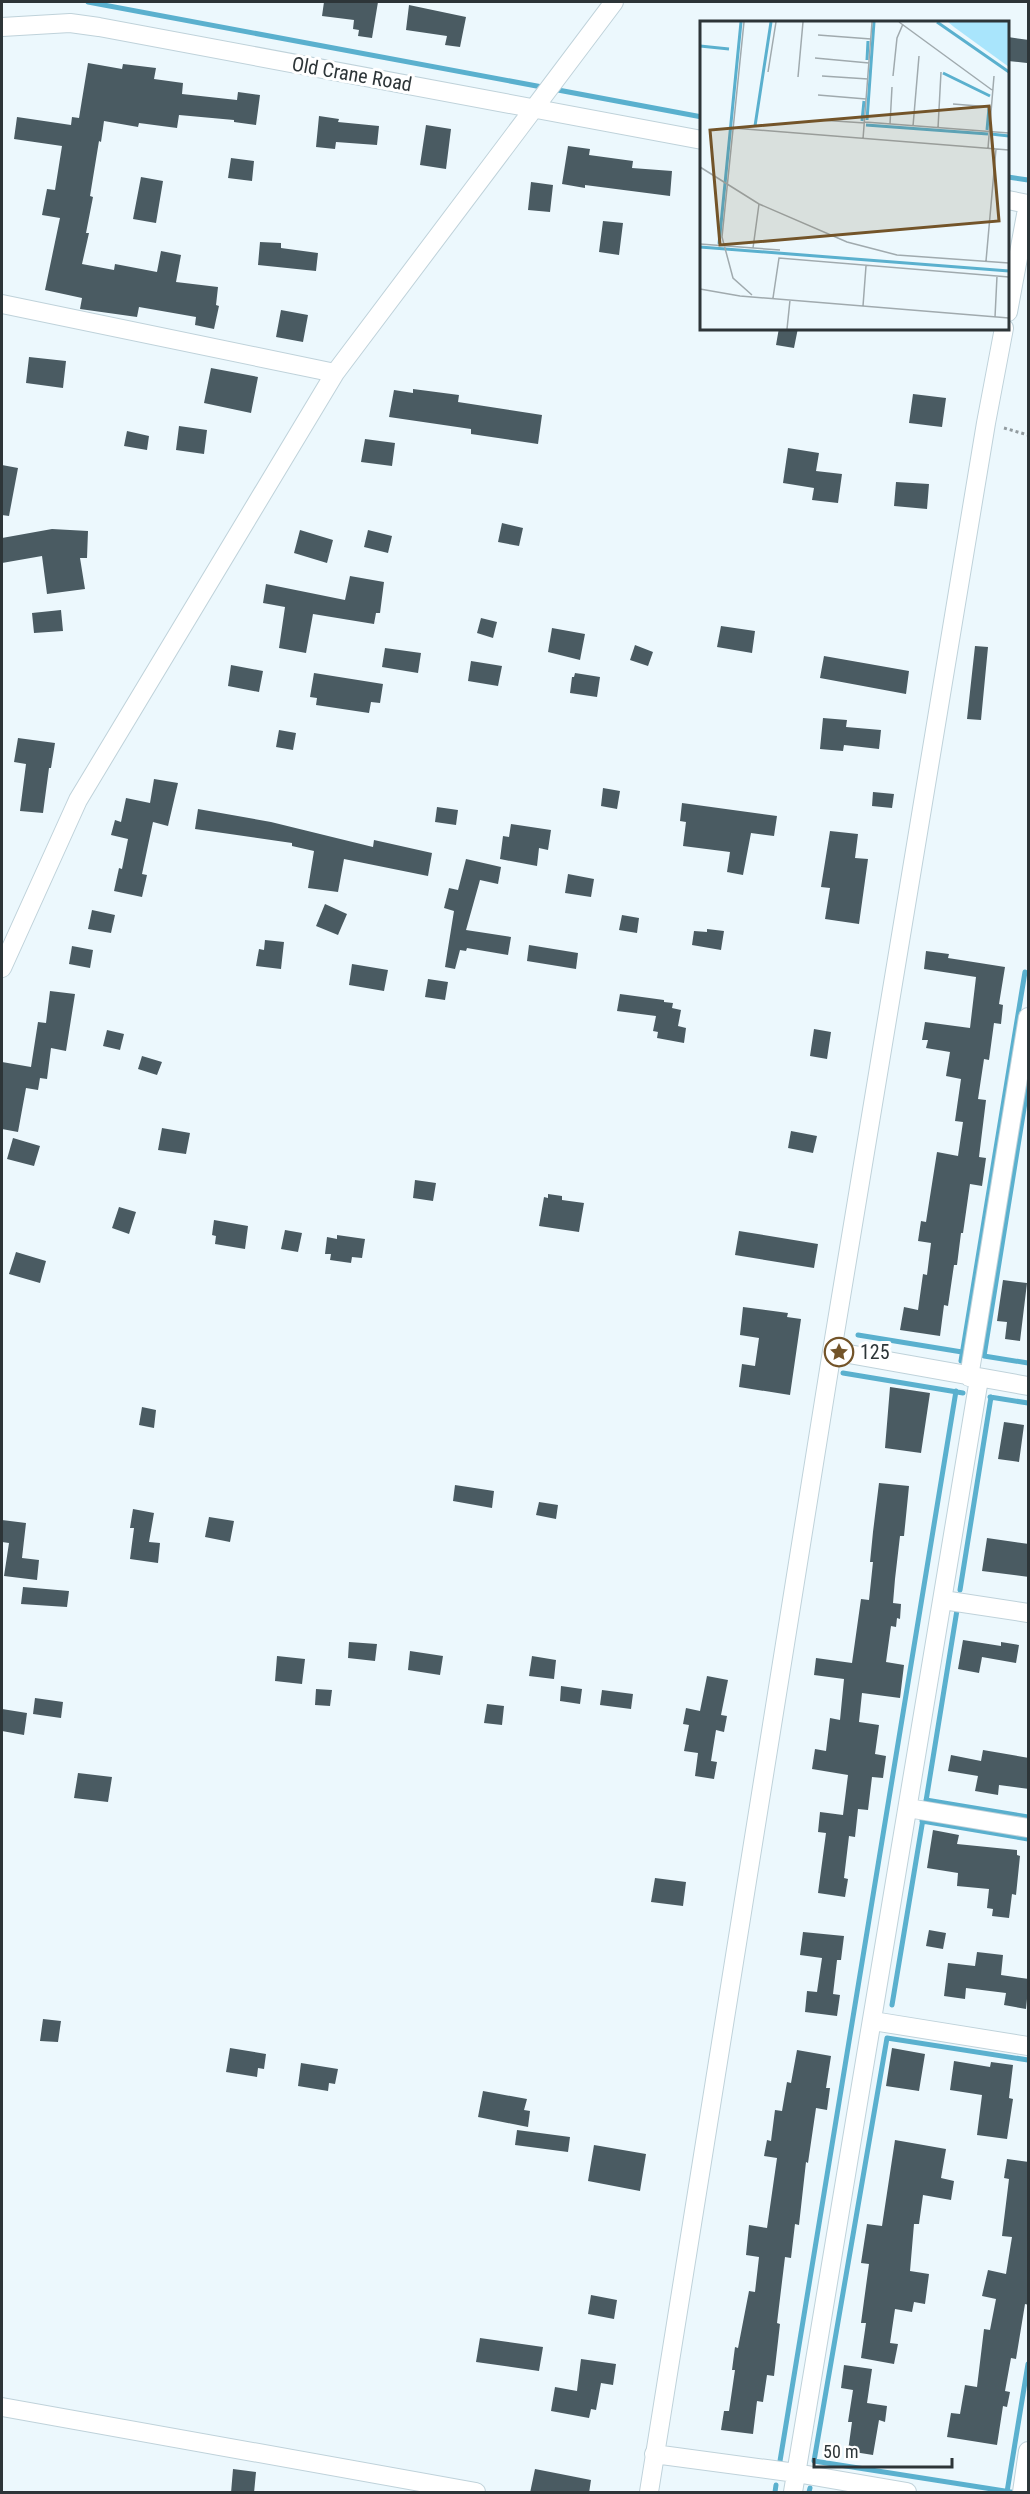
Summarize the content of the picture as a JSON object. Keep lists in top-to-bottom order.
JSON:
{
  "streets": {
    "street": ["Old Crane Road"]
  },
  "places": {
    "place": ["125"]
  },
  "scale_bar": "50 m"
}
